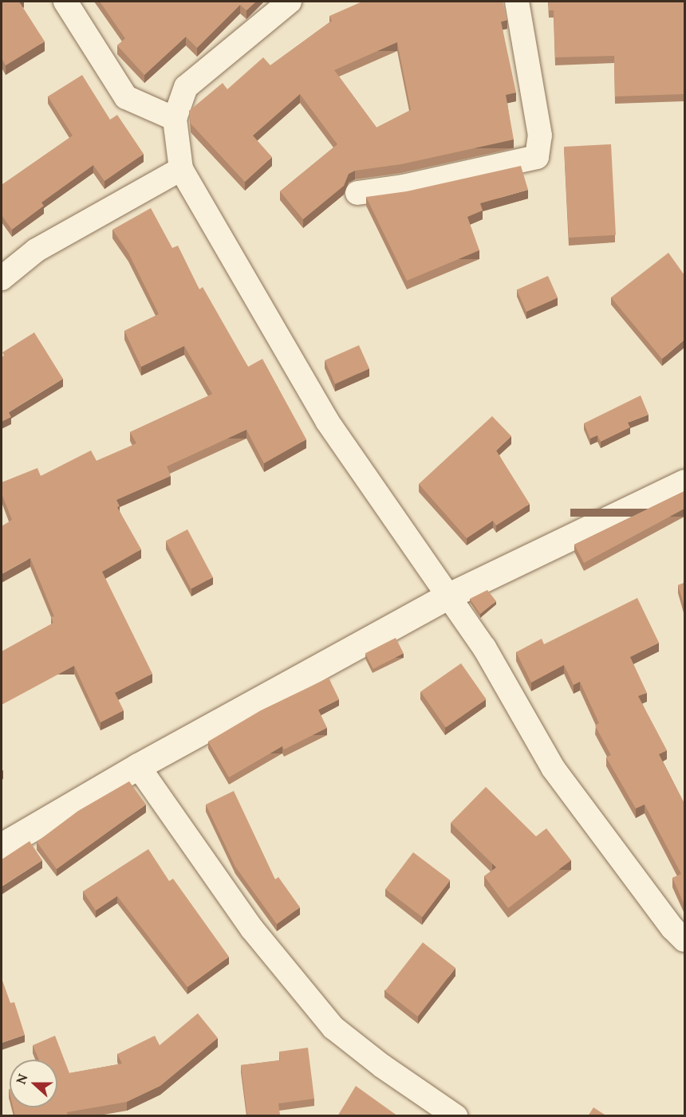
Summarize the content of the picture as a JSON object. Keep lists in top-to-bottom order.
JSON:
{
  "north": "left"
}
